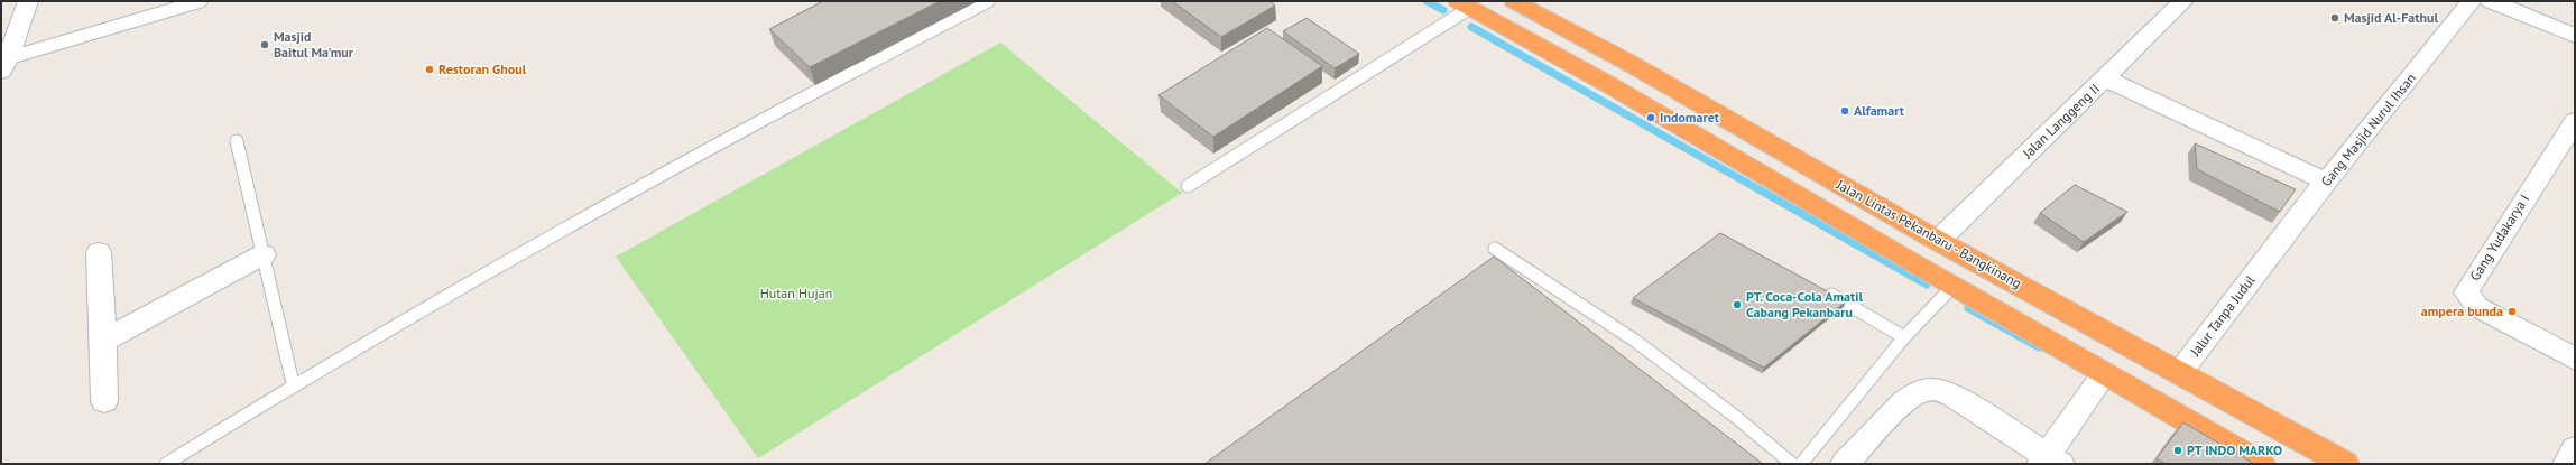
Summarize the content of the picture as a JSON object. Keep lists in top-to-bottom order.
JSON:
{
  "streets": {
    "highway": ["Jalan Lintas Pekanbaru - Bangkinang"],
    "street": [
      "Jalan Langgeng II",
      "Gang Masjid Nurul Ihsan",
      "Gang Yudakarya I",
      "Jalur Tanpa Judul"
    ]
  },
  "crossings": [
    ["Jalan Langgeng II", "Jalan Lintas Pekanbaru - Bangkinang"],
    ["Gang Masjid Nurul Ihsan", "Jalur Tanpa Judul"],
    ["Jalan Lintas Pekanbaru - Bangkinang", "Jalur Tanpa Judul"]
  ],
  "parks": ["Hutan Hujan"],
  "places": [
    "Masjid Al-Fathul",
    "Masjid Baitul Ma'mur",
    "Restoran Ghoul",
    "Alfamart",
    "Indomaret",
    "PT. Coca-Cola Amatil Cabang Pekanbaru",
    "ampera bunda",
    "PT INDO MARKO"
  ]
}
